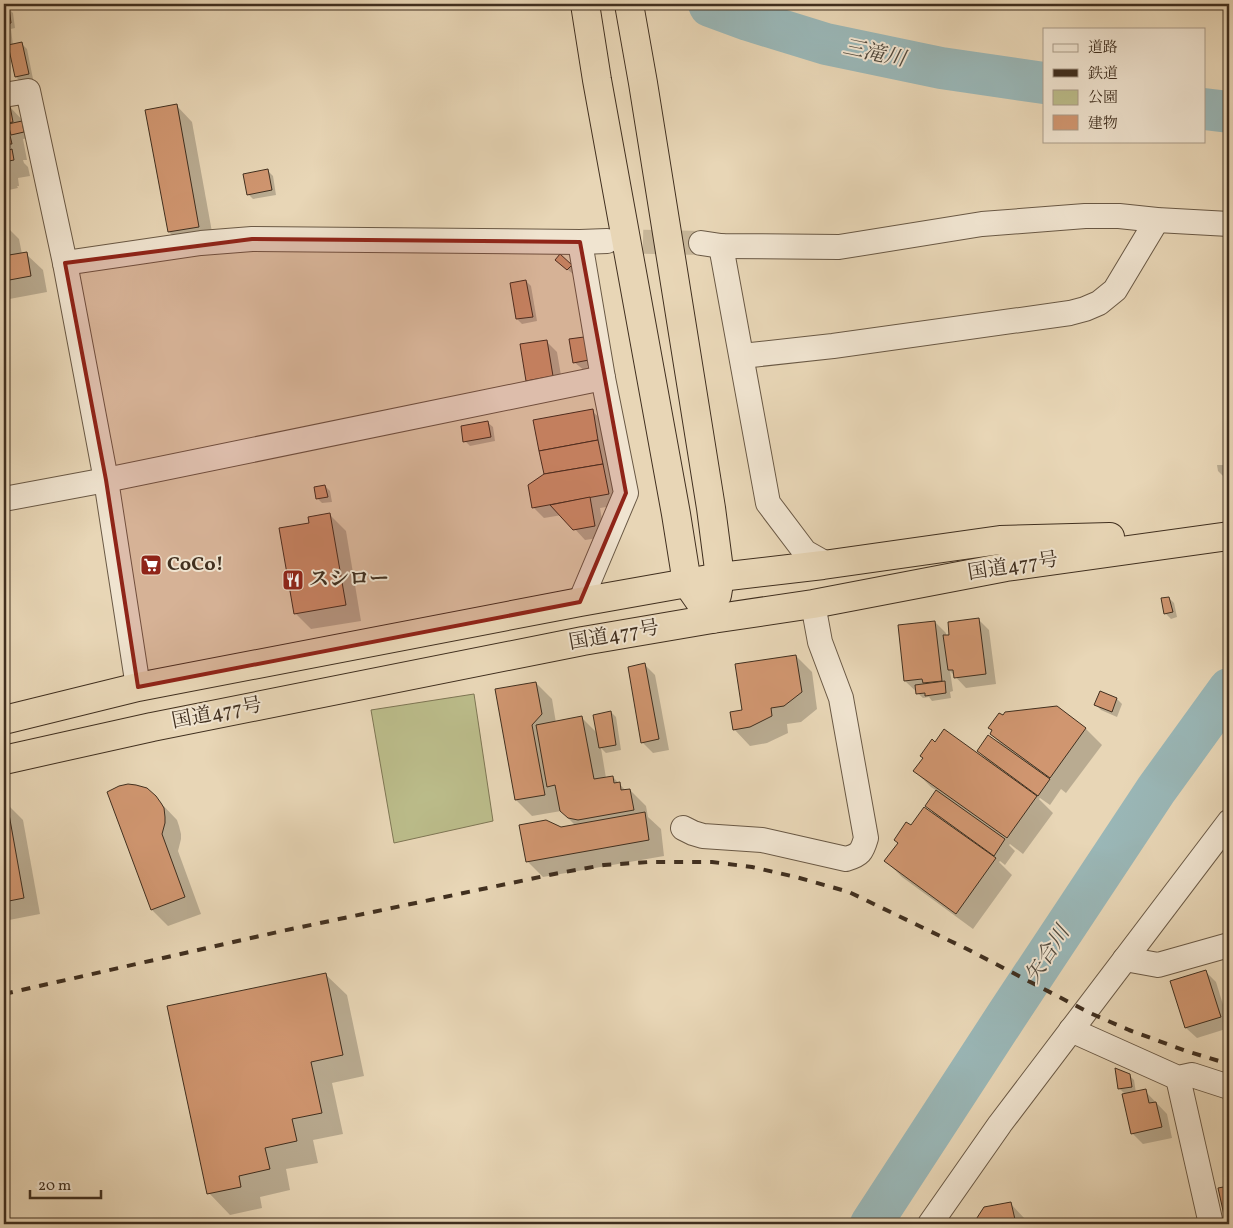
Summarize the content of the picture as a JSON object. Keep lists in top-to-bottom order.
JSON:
{
  "streets": {
    "highway": ["国道477号"]
  },
  "water": ["三滝川", "矢合川"],
  "places": {
    "supermarket": ["CoCo!"],
    "restaurant": ["スシロー"]
  },
  "legend": [
    "道路",
    "鉄道",
    "公園",
    "建物"
  ],
  "scale_bar": "20 m"
}
